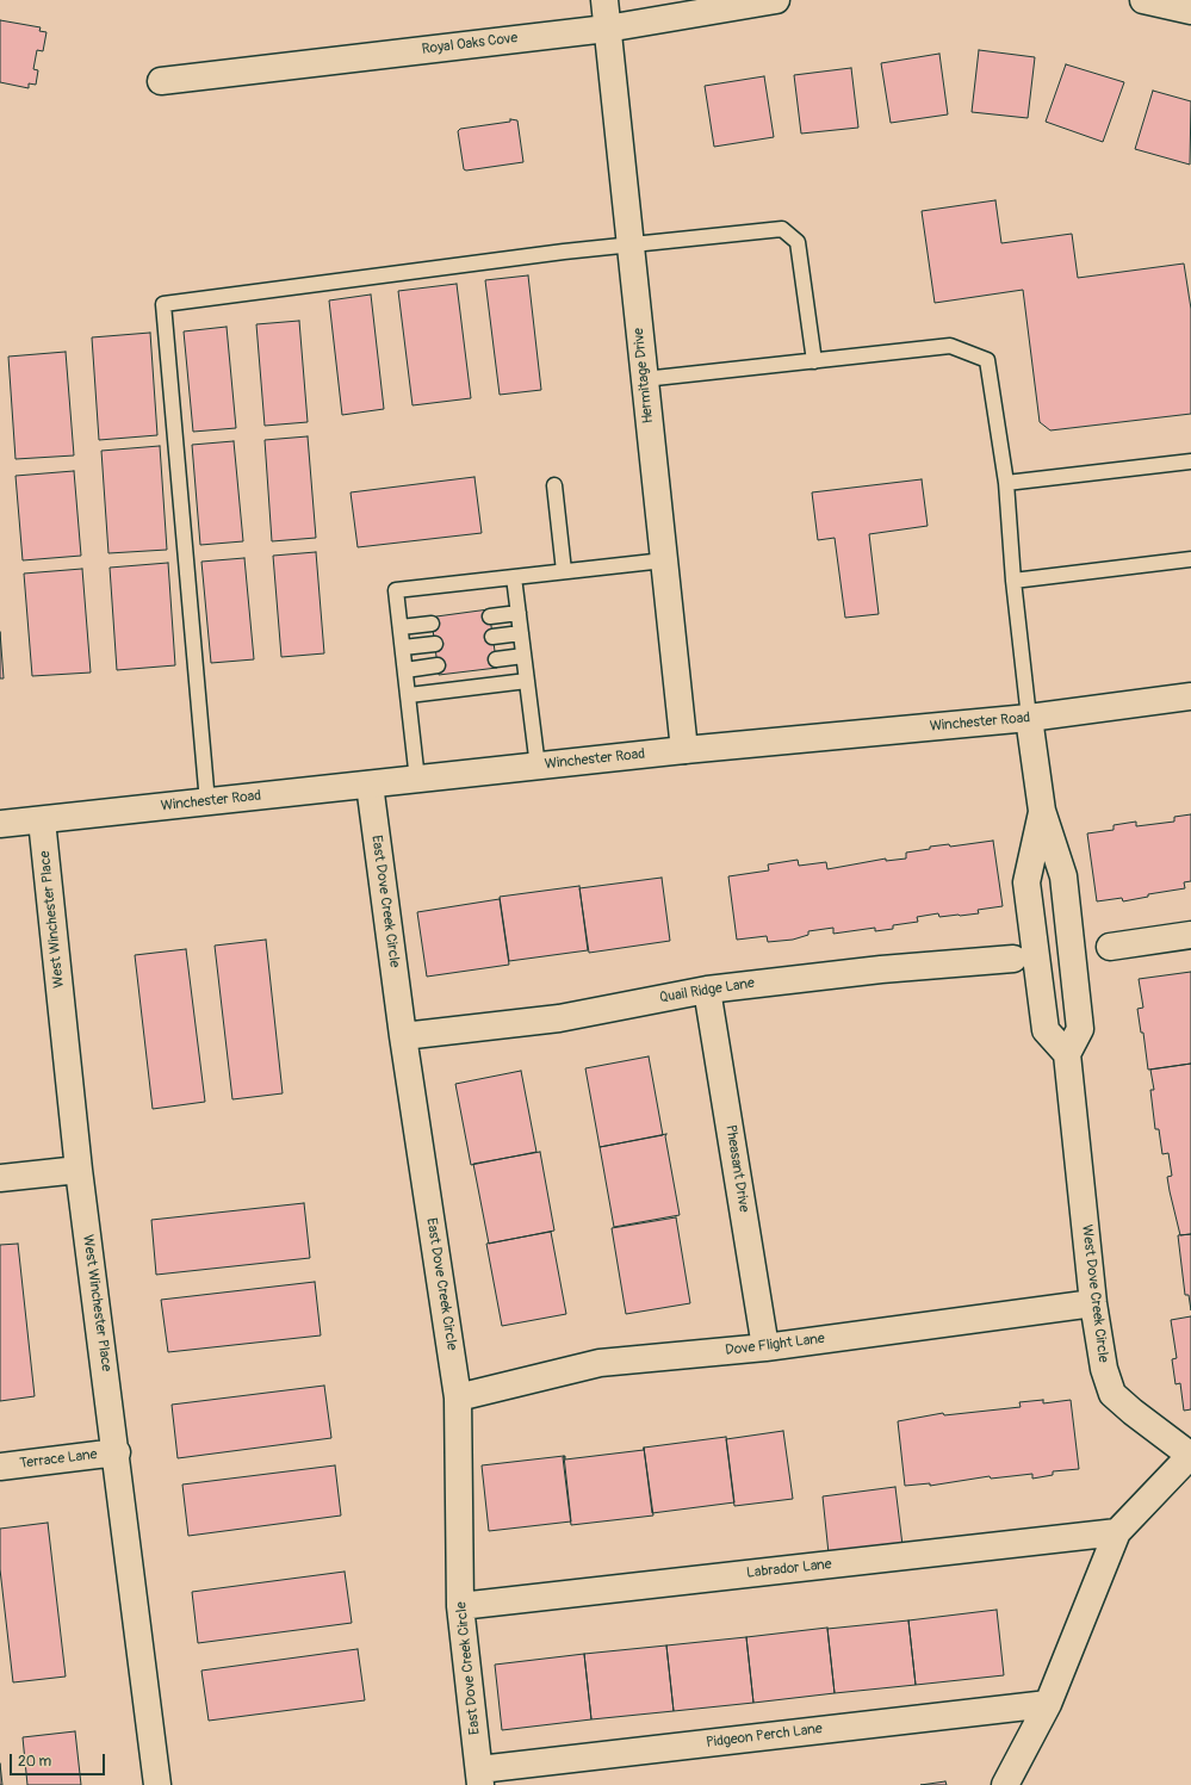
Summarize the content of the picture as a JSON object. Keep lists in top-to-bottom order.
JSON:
{
  "streets": {
    "street": [
      "Royal Oaks Cove",
      "Hermitage Drive",
      "Winchester Road",
      "East Dove Creek Circle",
      "West Winchester Place",
      "Quail Ridge Lane",
      "Pheasant Drive",
      "West Dove Creek Circle",
      "Dove Flight Lane",
      "Terrace Lane",
      "Labrador Lane",
      "Pidgeon Perch Lane"
    ]
  },
  "crossings": [
    ["Royal Oaks Cove", "Hermitage Drive"],
    ["Hermitage Drive", "Winchester Road"],
    ["Winchester Road", "East Dove Creek Circle"],
    ["Winchester Road", "West Winchester Place"],
    ["East Dove Creek Circle", "Quail Ridge Lane"],
    ["East Dove Creek Circle", "Dove Flight Lane"],
    ["East Dove Creek Circle", "Labrador Lane"],
    ["East Dove Creek Circle", "Pidgeon Perch Lane"],
    ["West Winchester Place", "Terrace Lane"],
    ["Quail Ridge Lane", "Pheasant Drive"],
    ["Pheasant Drive", "Dove Flight Lane"],
    ["West Dove Creek Circle", "Dove Flight Lane"],
    ["West Dove Creek Circle", "Labrador Lane"],
    ["West Dove Creek Circle", "Pidgeon Perch Lane"]
  ],
  "scale_bar": "20 m"
}
